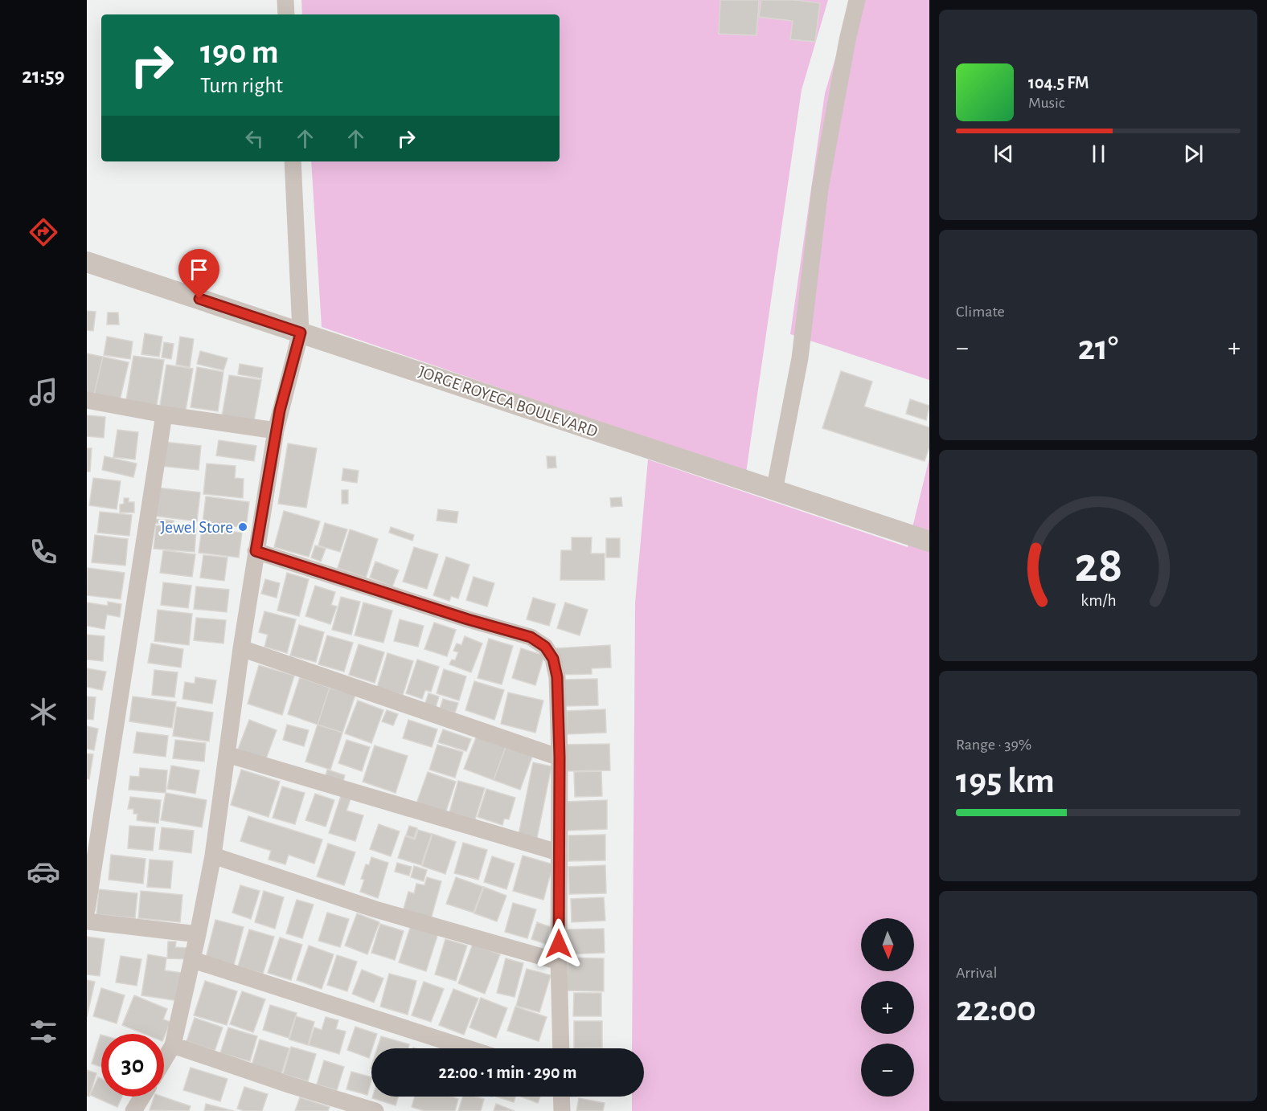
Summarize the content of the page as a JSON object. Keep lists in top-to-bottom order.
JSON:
{
  "streets": {
    "street": ["JORGE ROYECA BOULEVARD"]
  },
  "places": ["Jewel Store"],
  "north": "bottom",
  "page": {
    "tabs": "21:59",
    "turn": ["190 m", "Turn right"],
    "song": ["104.5 FM", "Music"],
    "tile": [
      "Climate",
      ["Range · 39%", "195 km"],
      ["Arrival", "22:00"]
    ],
    "heat": ["−", "21°", "+"],
    "map_buttons": ["+", "−"],
    "limit": "30",
    "trip": "22:00 · 1 min · 290 m",
    "gauge": ["28", "km/h"]
  }
}
